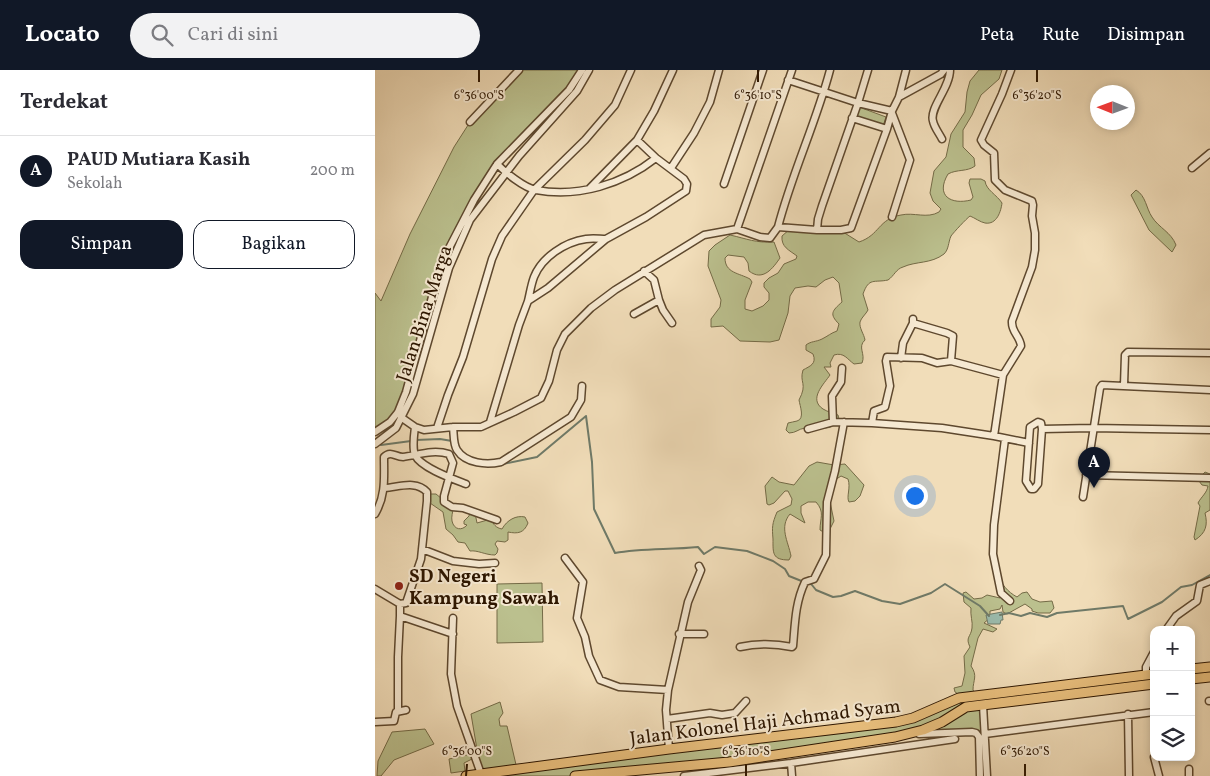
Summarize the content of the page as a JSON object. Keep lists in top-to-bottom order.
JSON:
{
  "streets": {
    "main road": ["Jalan Kolonel Haji Achmad Syam"],
    "street": ["Jalan Bina Marga"]
  },
  "places": ["SD Negeri Kampung Sawah"],
  "north": "left",
  "page": {
    "header": "Locato",
    "search": "Cari di sini",
    "nav": ["Peta", "Rute", "Disimpan"],
    "heading": "Terdekat",
    "list": [
      {
        "mark": "A",
        "name": "PAUD Mutiara Kasih",
        "note": "Sekolah",
        "value": "200 m"
      }
    ],
    "buttons": ["Simpan", "Bagikan"],
    "pins": "A",
    "map_buttons": ["+", "−"]
  },
  "coordinates": ["6°36'00\"S", "6°36'10\"S", "6°36'20\"S"]
}
